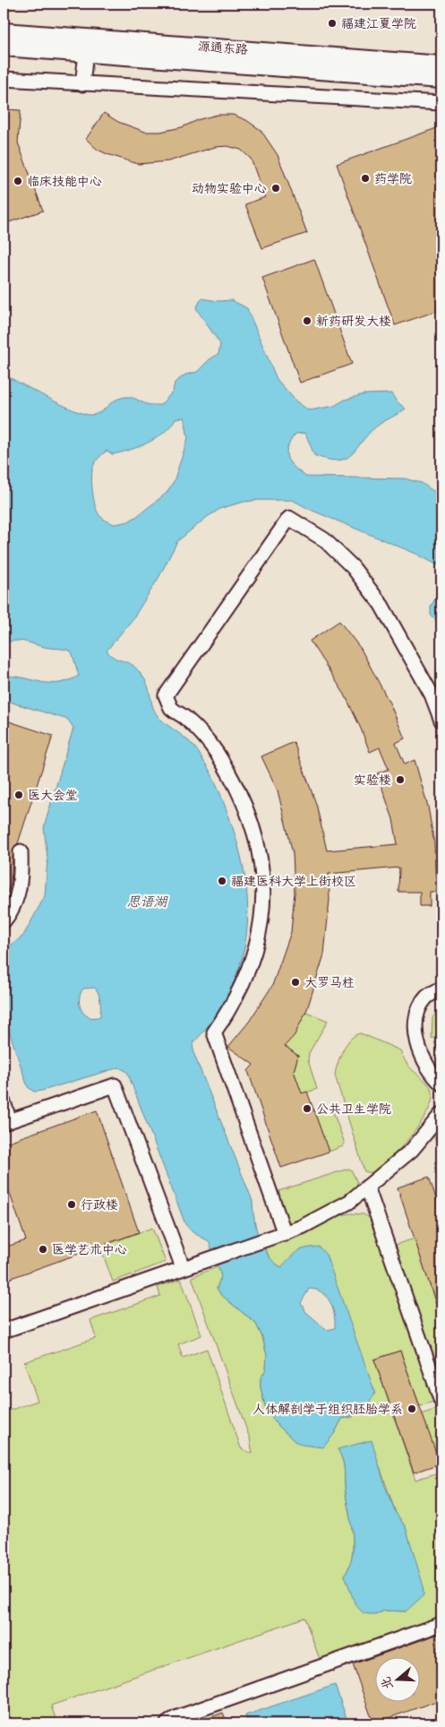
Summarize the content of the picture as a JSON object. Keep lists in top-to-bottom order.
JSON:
{
  "streets": {
    "main road": ["源通东路"]
  },
  "water": ["思语湖"],
  "places": [
    "福建江夏学院",
    "药学院",
    "临床技能中心",
    "动物实验中心",
    "新药研发大楼",
    "实验楼",
    "医大会堂",
    "福建医科大学上街校区",
    "大罗马柱",
    "公共卫生学院",
    "行政楼",
    "医学艺术中心",
    "人体解剖学于组织胚胎学系"
  ],
  "north": "left"
}
